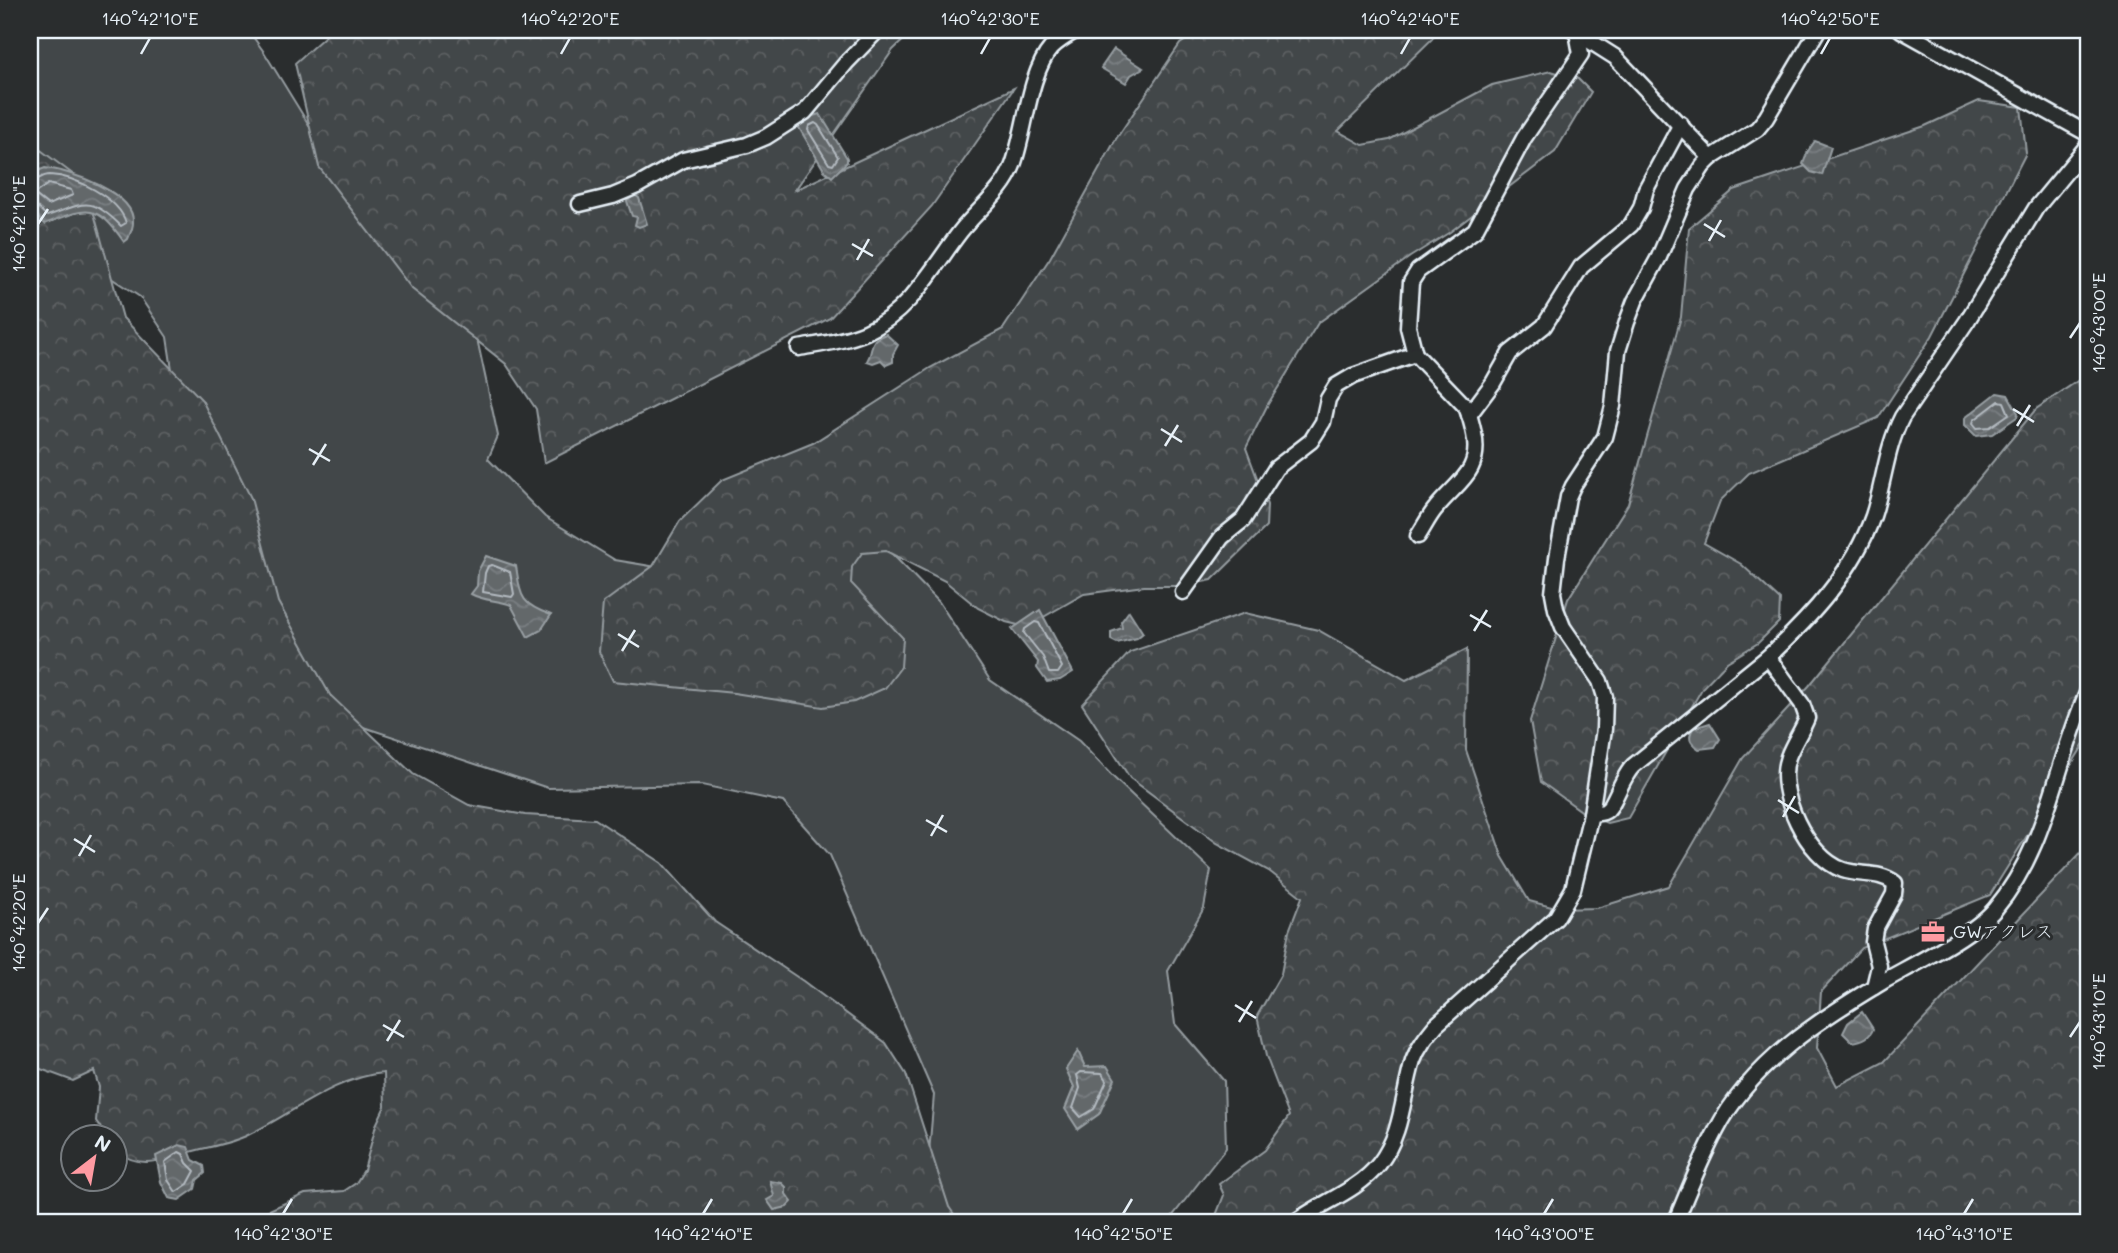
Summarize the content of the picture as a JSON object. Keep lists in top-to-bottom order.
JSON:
{
  "places": {
    "office": ["GWアクレス"]
  },
  "north": "top right",
  "coordinates": [
    "140°42'10\"E",
    "140°42'20\"E",
    "140°42'30\"E",
    "140°42'40\"E",
    "140°42'50\"E",
    "140°43'00\"E",
    "140°43'10\"E"
  ]
}
